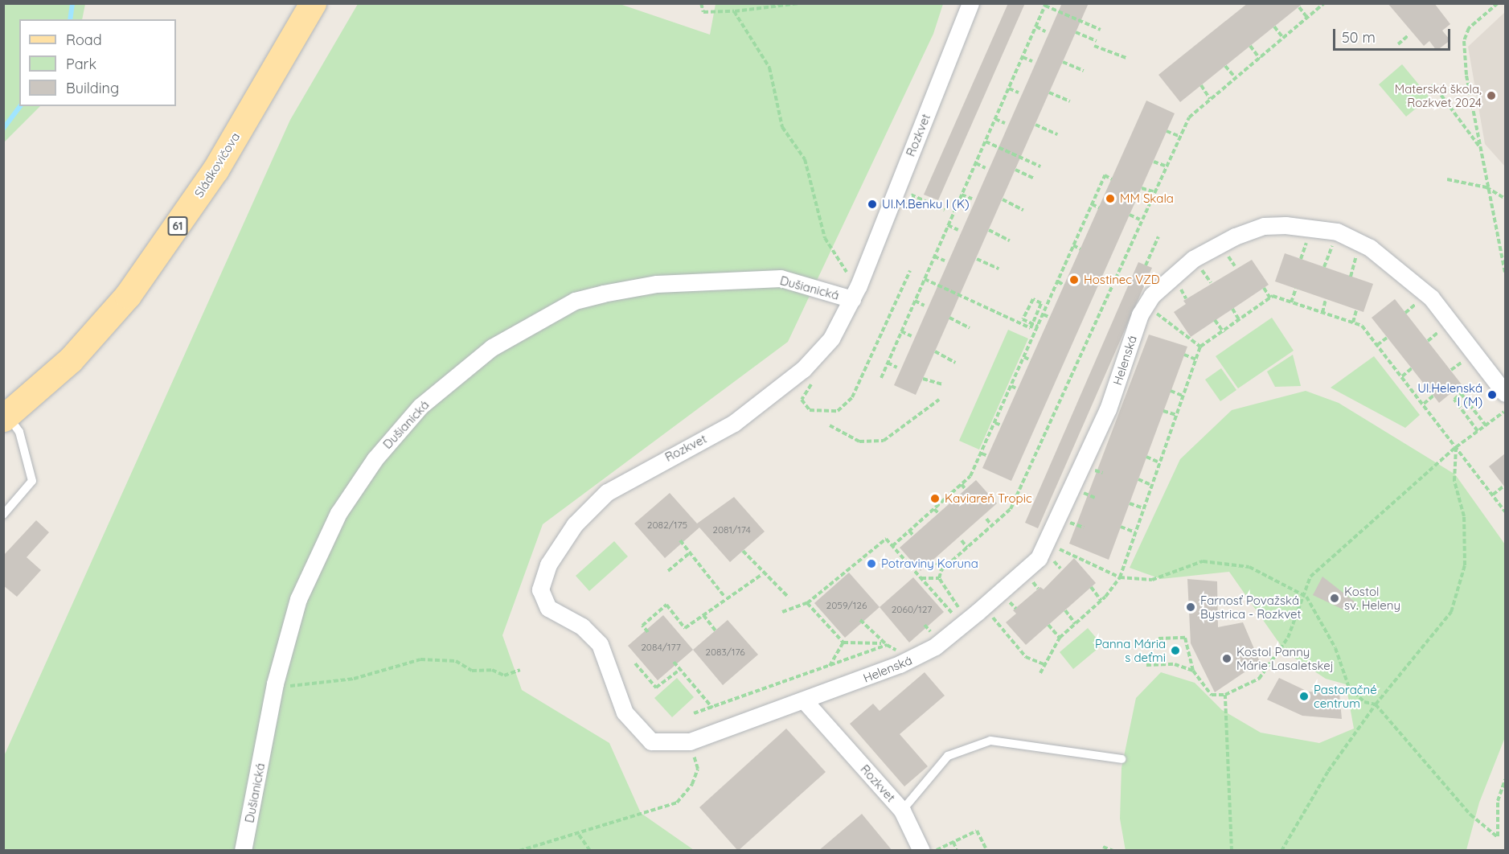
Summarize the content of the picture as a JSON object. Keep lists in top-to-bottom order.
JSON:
{
  "streets": {
    "main road": ["Sládkovičova", "61"],
    "street": ["Rozkvet", "Dušianická", "Helenská"]
  },
  "crossings": [
    ["Rozkvet", "Dušianická"],
    ["Rozkvet", "Helenská"]
  ],
  "places": [
    "Materská škola, Rozkvet 2024",
    "MM Skala",
    "Ul.M.Benku I (K)",
    "Hostinec VZD",
    "Ul.Helenská I (M)",
    "Kaviareň Tropic",
    "Potraviny Koruna",
    "Kostol sv. Heleny",
    "Farnosť Považská Bystrica - Rozkvet",
    "Panna Mária s deťmi",
    "Kostol Panny Márie Lasaletskej",
    "Pastoračné centrum"
  ],
  "house_numbers": [
    "2082/175",
    "2081/174",
    "2059/126",
    "2060/127",
    "2084/177",
    "2083/176"
  ],
  "legend": ["Road", "Park", "Building"],
  "scale_bar": "50 m"
}
